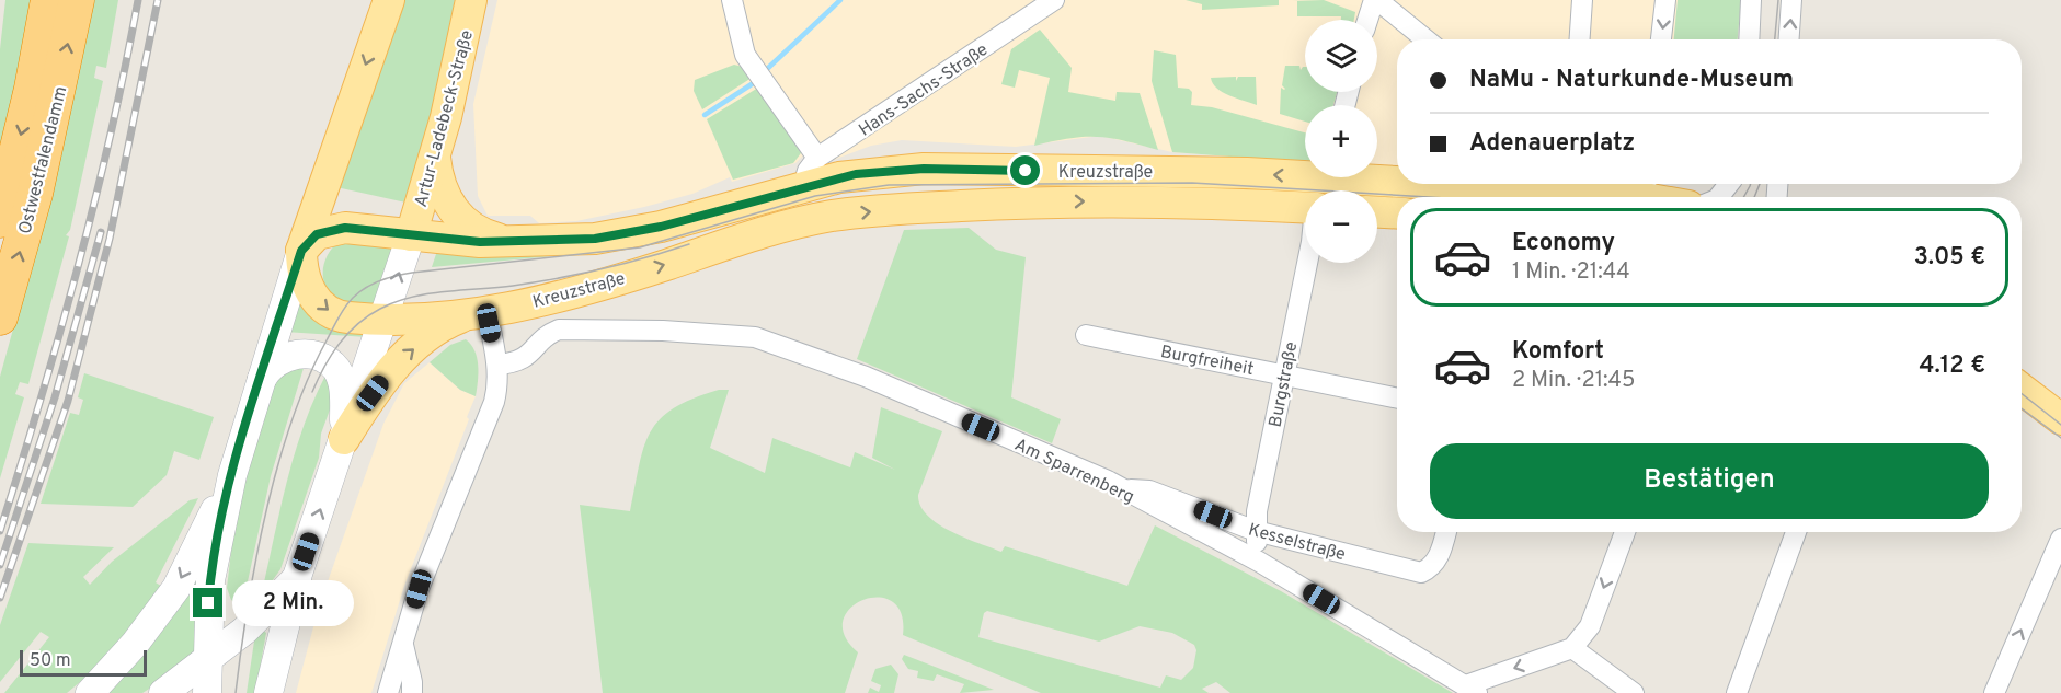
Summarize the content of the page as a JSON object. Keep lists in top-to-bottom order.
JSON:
{
  "streets": {
    "highway": ["Ostwestfalendamm"],
    "main road": ["Artur-Ladebeck-Straße", "Kreuzstraße"],
    "street": [
      "Hans-Sachs-Straße",
      "Burgfreiheit",
      "Burgstraße",
      "Am Sparrenberg",
      "Kesselstraße"
    ]
  },
  "crossings": [
    ["Hans-Sachs-Straße", "Kreuzstraße"],
    ["Artur-Ladebeck-Straße", "Kreuzstraße"],
    ["Burgfreiheit", "Burgstraße"],
    ["Burgstraße", "Am Sparrenberg"],
    ["Burgstraße", "Kesselstraße"],
    ["Am Sparrenberg", "Kesselstraße"]
  ],
  "scale_bar": "50 m",
  "page": {
    "map_buttons": ["+", "−"],
    "banner": ["NaMu - Naturkunde-Museum", "Adenauerplatz"],
    "list": [
      {
        "name": "Economy",
        "note": "1 Min. · 21:44",
        "value": "3.05 €"
      },
      {
        "name": "Komfort",
        "note": "2 Min. · 21:45",
        "value": "4.12 €"
      }
    ],
    "buttons": "Bestätigen",
    "bubble": "2 Min.",
    "scale": "50 m"
  }
}
